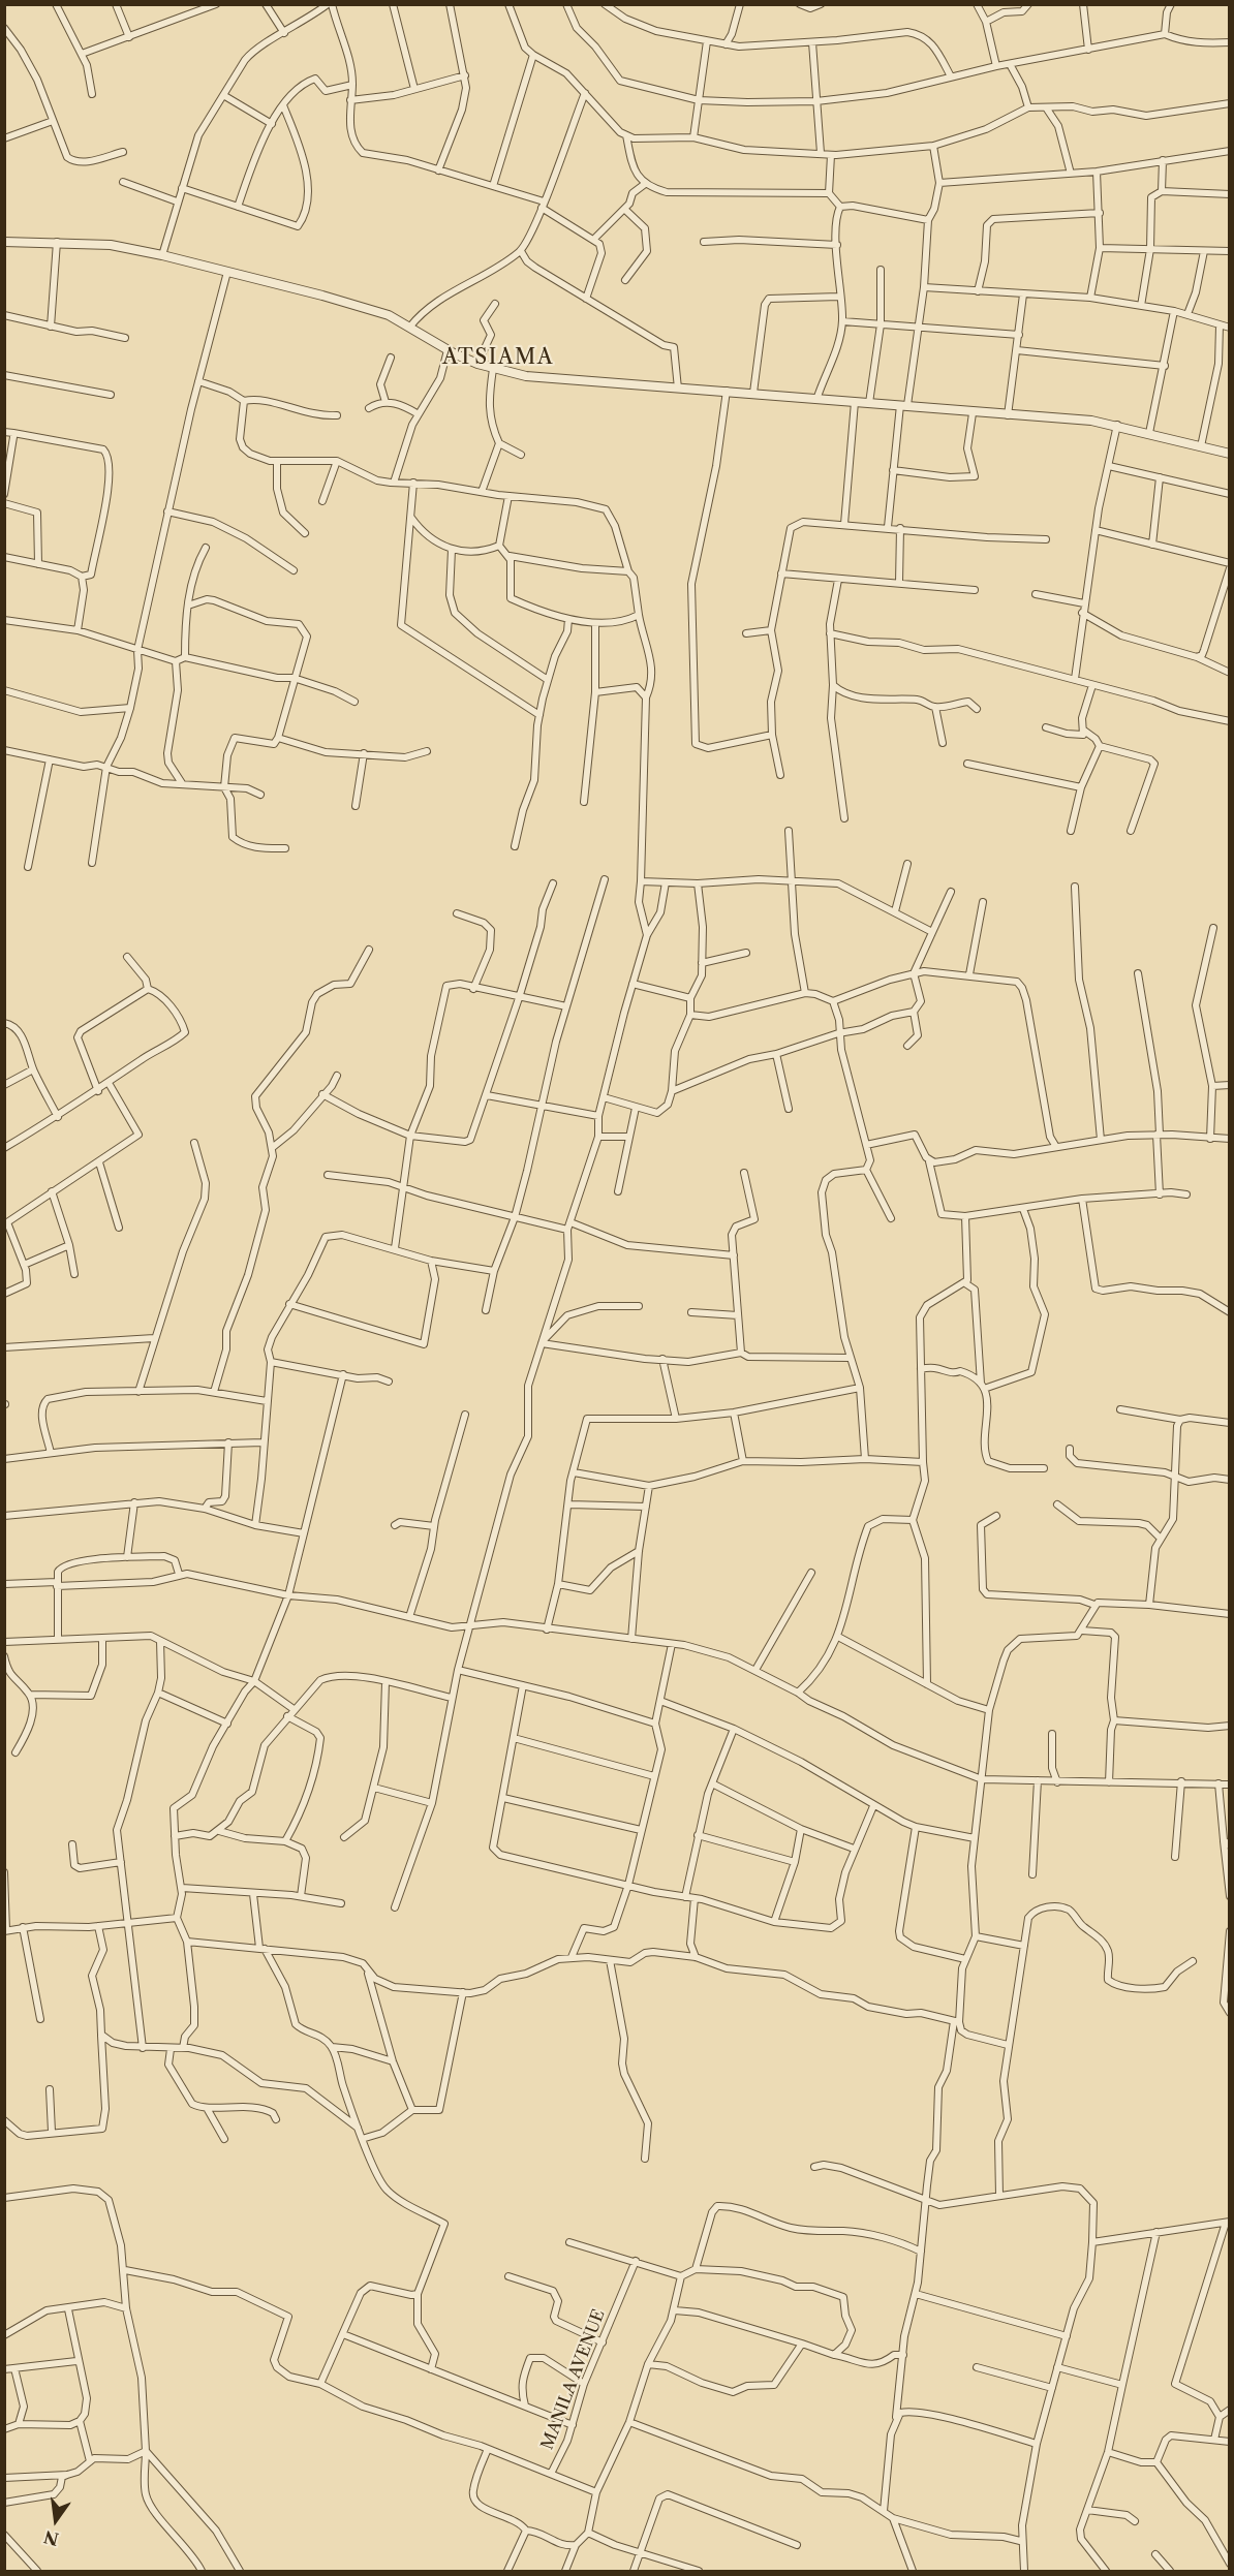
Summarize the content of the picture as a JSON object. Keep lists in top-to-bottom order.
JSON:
{
  "streets": {
    "street": ["MANILA AVENUE"]
  },
  "districts": ["ATSIAMA"],
  "north": "bottom"
}
